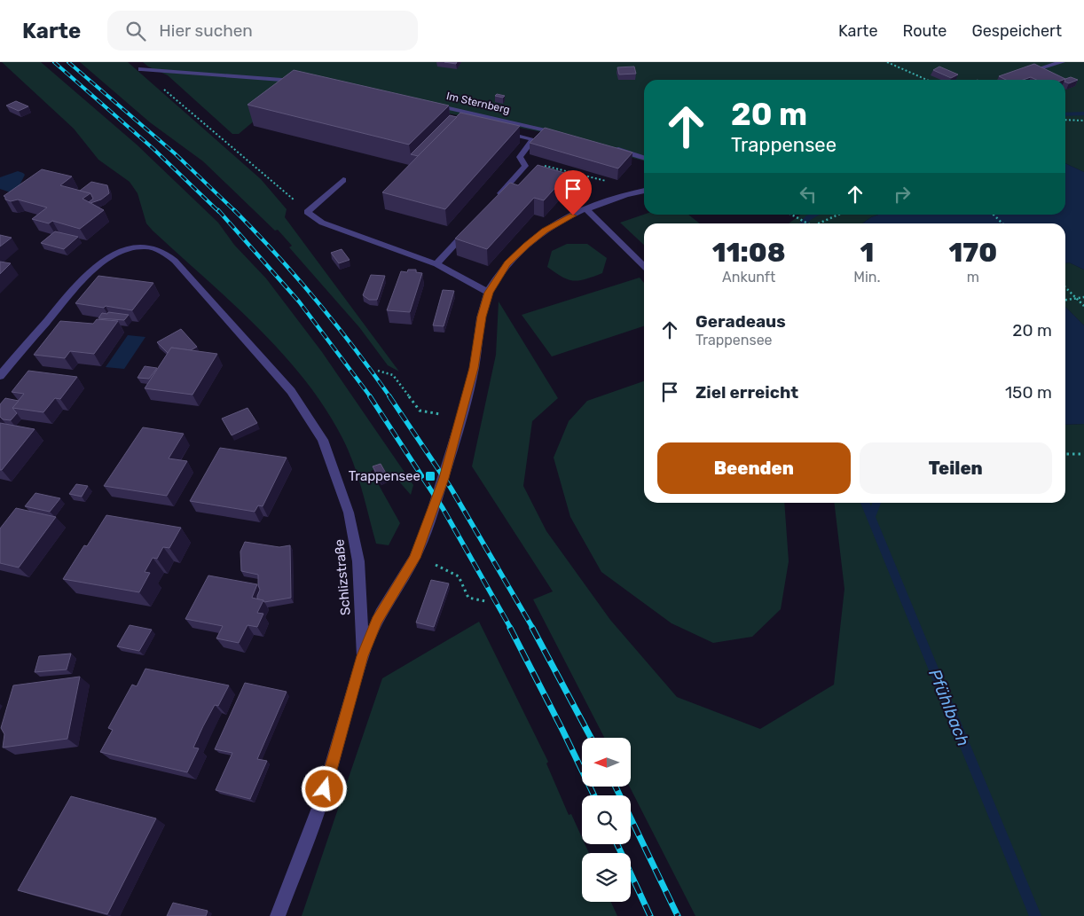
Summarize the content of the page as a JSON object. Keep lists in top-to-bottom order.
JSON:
{
  "streets": {
    "street": ["Im Sternberg", "Schlizstraße"]
  },
  "water": ["Pfühlbach"],
  "places": {
    "transit": ["Trappensee"]
  },
  "north": "left",
  "page": {
    "header": "Karte",
    "search": "Hier suchen",
    "nav": ["Karte", "Route", "Gespeichert"],
    "turn": ["20 m", "Trappensee"],
    "eta": [
      "11:08",
      "Ankunft",
      "1",
      "Min.",
      "170",
      "m"
    ],
    "list": [
      {
        "name": "Geradeaus",
        "note": "Trappensee",
        "value": "20 m"
      },
      {
        "name": "Ziel erreicht",
        "value": "150 m"
      }
    ],
    "buttons": ["Beenden", "Teilen"]
  }
}
